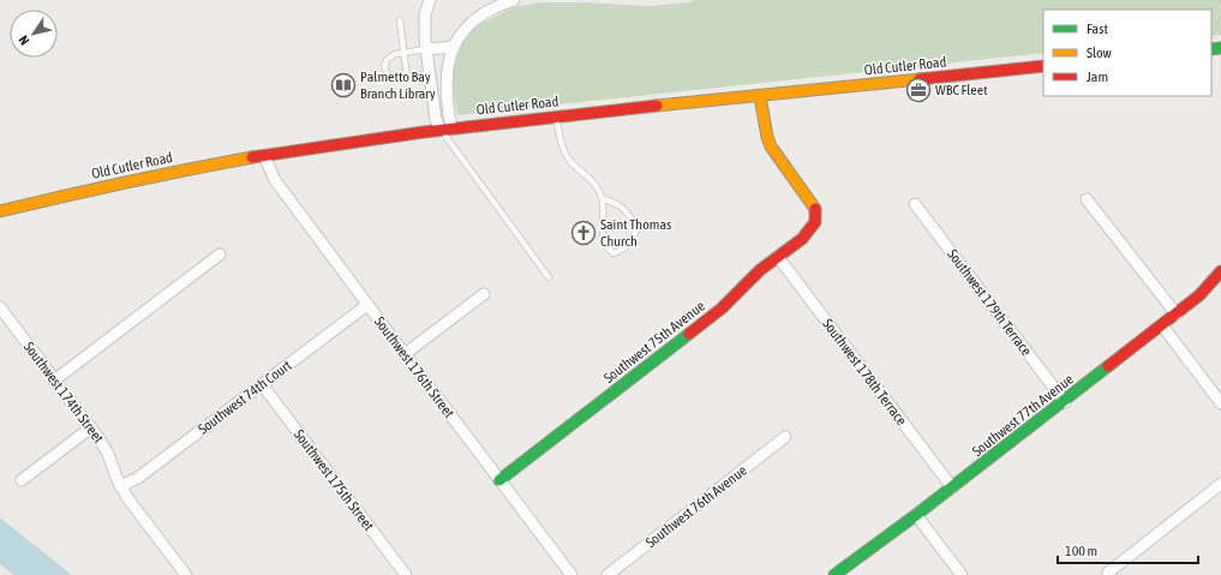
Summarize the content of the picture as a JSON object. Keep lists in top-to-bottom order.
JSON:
{
  "streets": {
    "main road": ["Old Cutler Road", "Southwest 75th Avenue", "Southwest 77th Avenue"],
    "street": [
      "Southwest 179th Terrace",
      "Southwest 176th Street",
      "Southwest 178th Terrace",
      "Southwest 174th Street",
      "Southwest 74th Court",
      "Southwest 175th Street",
      "Southwest 76th Avenue"
    ]
  },
  "crossings": [
    ["Old Cutler Road", "Southwest 75th Avenue"],
    ["Old Cutler Road", "Southwest 176th Street"],
    ["Southwest 179th Terrace", "Southwest 77th Avenue"],
    ["Southwest 75th Avenue", "Southwest 176th Street"],
    ["Southwest 75th Avenue", "Southwest 178th Terrace"],
    ["Southwest 176th Street", "Southwest 74th Court"],
    ["Southwest 178th Terrace", "Southwest 77th Avenue"],
    ["Southwest 174th Street", "Southwest 74th Court"],
    ["Southwest 74th Court", "Southwest 175th Street"]
  ],
  "places": {
    "library": ["Palmetto Bay Branch Library"],
    "office": ["WBC Fleet"],
    "church": ["Saint Thomas Church"]
  },
  "legend": ["Fast", "Slow", "Jam"],
  "scale_bar": "100 m",
  "north": "bottom left"
}
